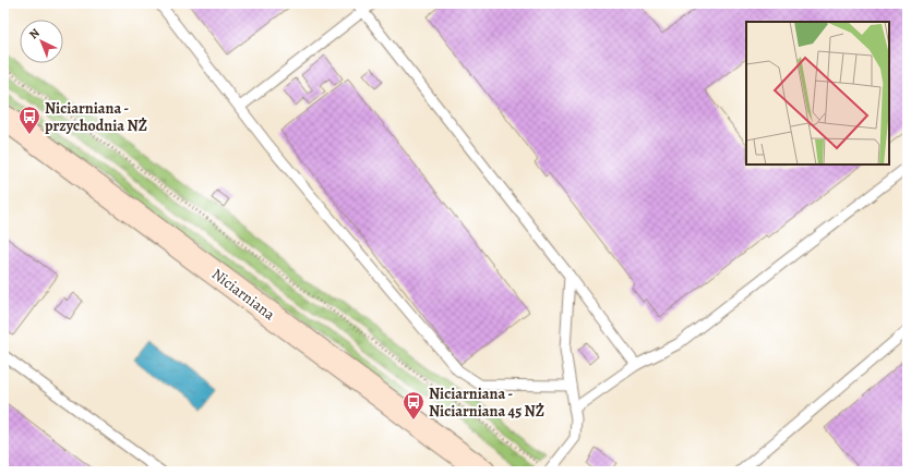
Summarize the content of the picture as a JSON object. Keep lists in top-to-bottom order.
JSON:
{
  "streets": {
    "street": ["Niciarniana"]
  },
  "places": {
    "bus stop": ["Niciarniana - przychodnia NŻ", "Niciarniana - Niciarniana 45 NŻ"]
  },
  "north": "top left"
}
